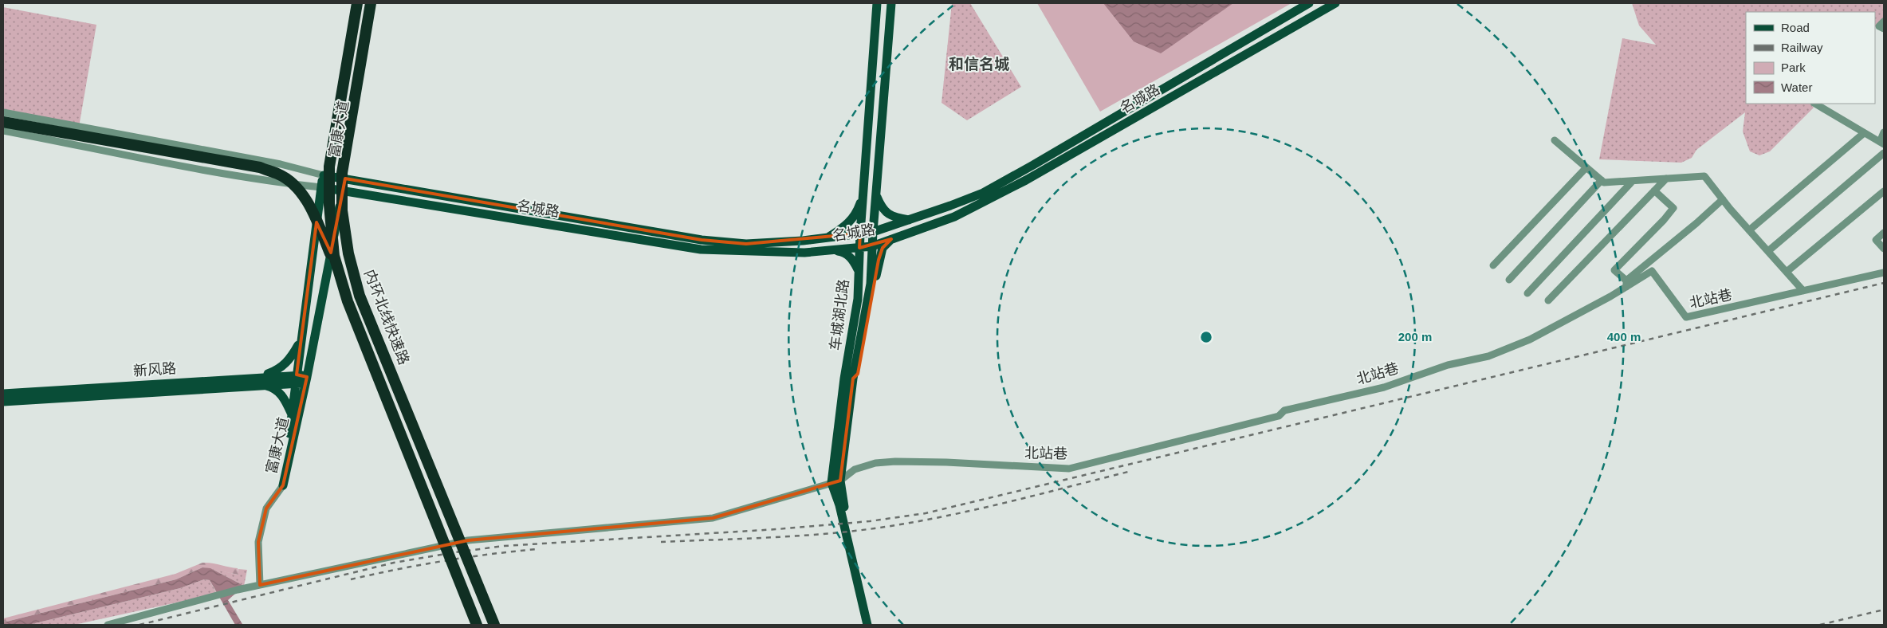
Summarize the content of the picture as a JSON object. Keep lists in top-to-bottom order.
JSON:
{
  "streets": {
    "highway": ["内环北线快速路"],
    "main road": [
      "名城路",
      "富康大道",
      "车城湖北路",
      "新风路"
    ],
    "street": ["北站巷"]
  },
  "crossings": [
    ["名城路", "富康大道"],
    ["名城路", "车城湖北路"],
    ["富康大道", "新风路"],
    ["北站巷", "车城湖北路"]
  ],
  "districts": ["和信名城"],
  "legend": [
    "Road",
    "Railway",
    "Park",
    "Water"
  ],
  "rings": ["200 m", "400 m"]
}
